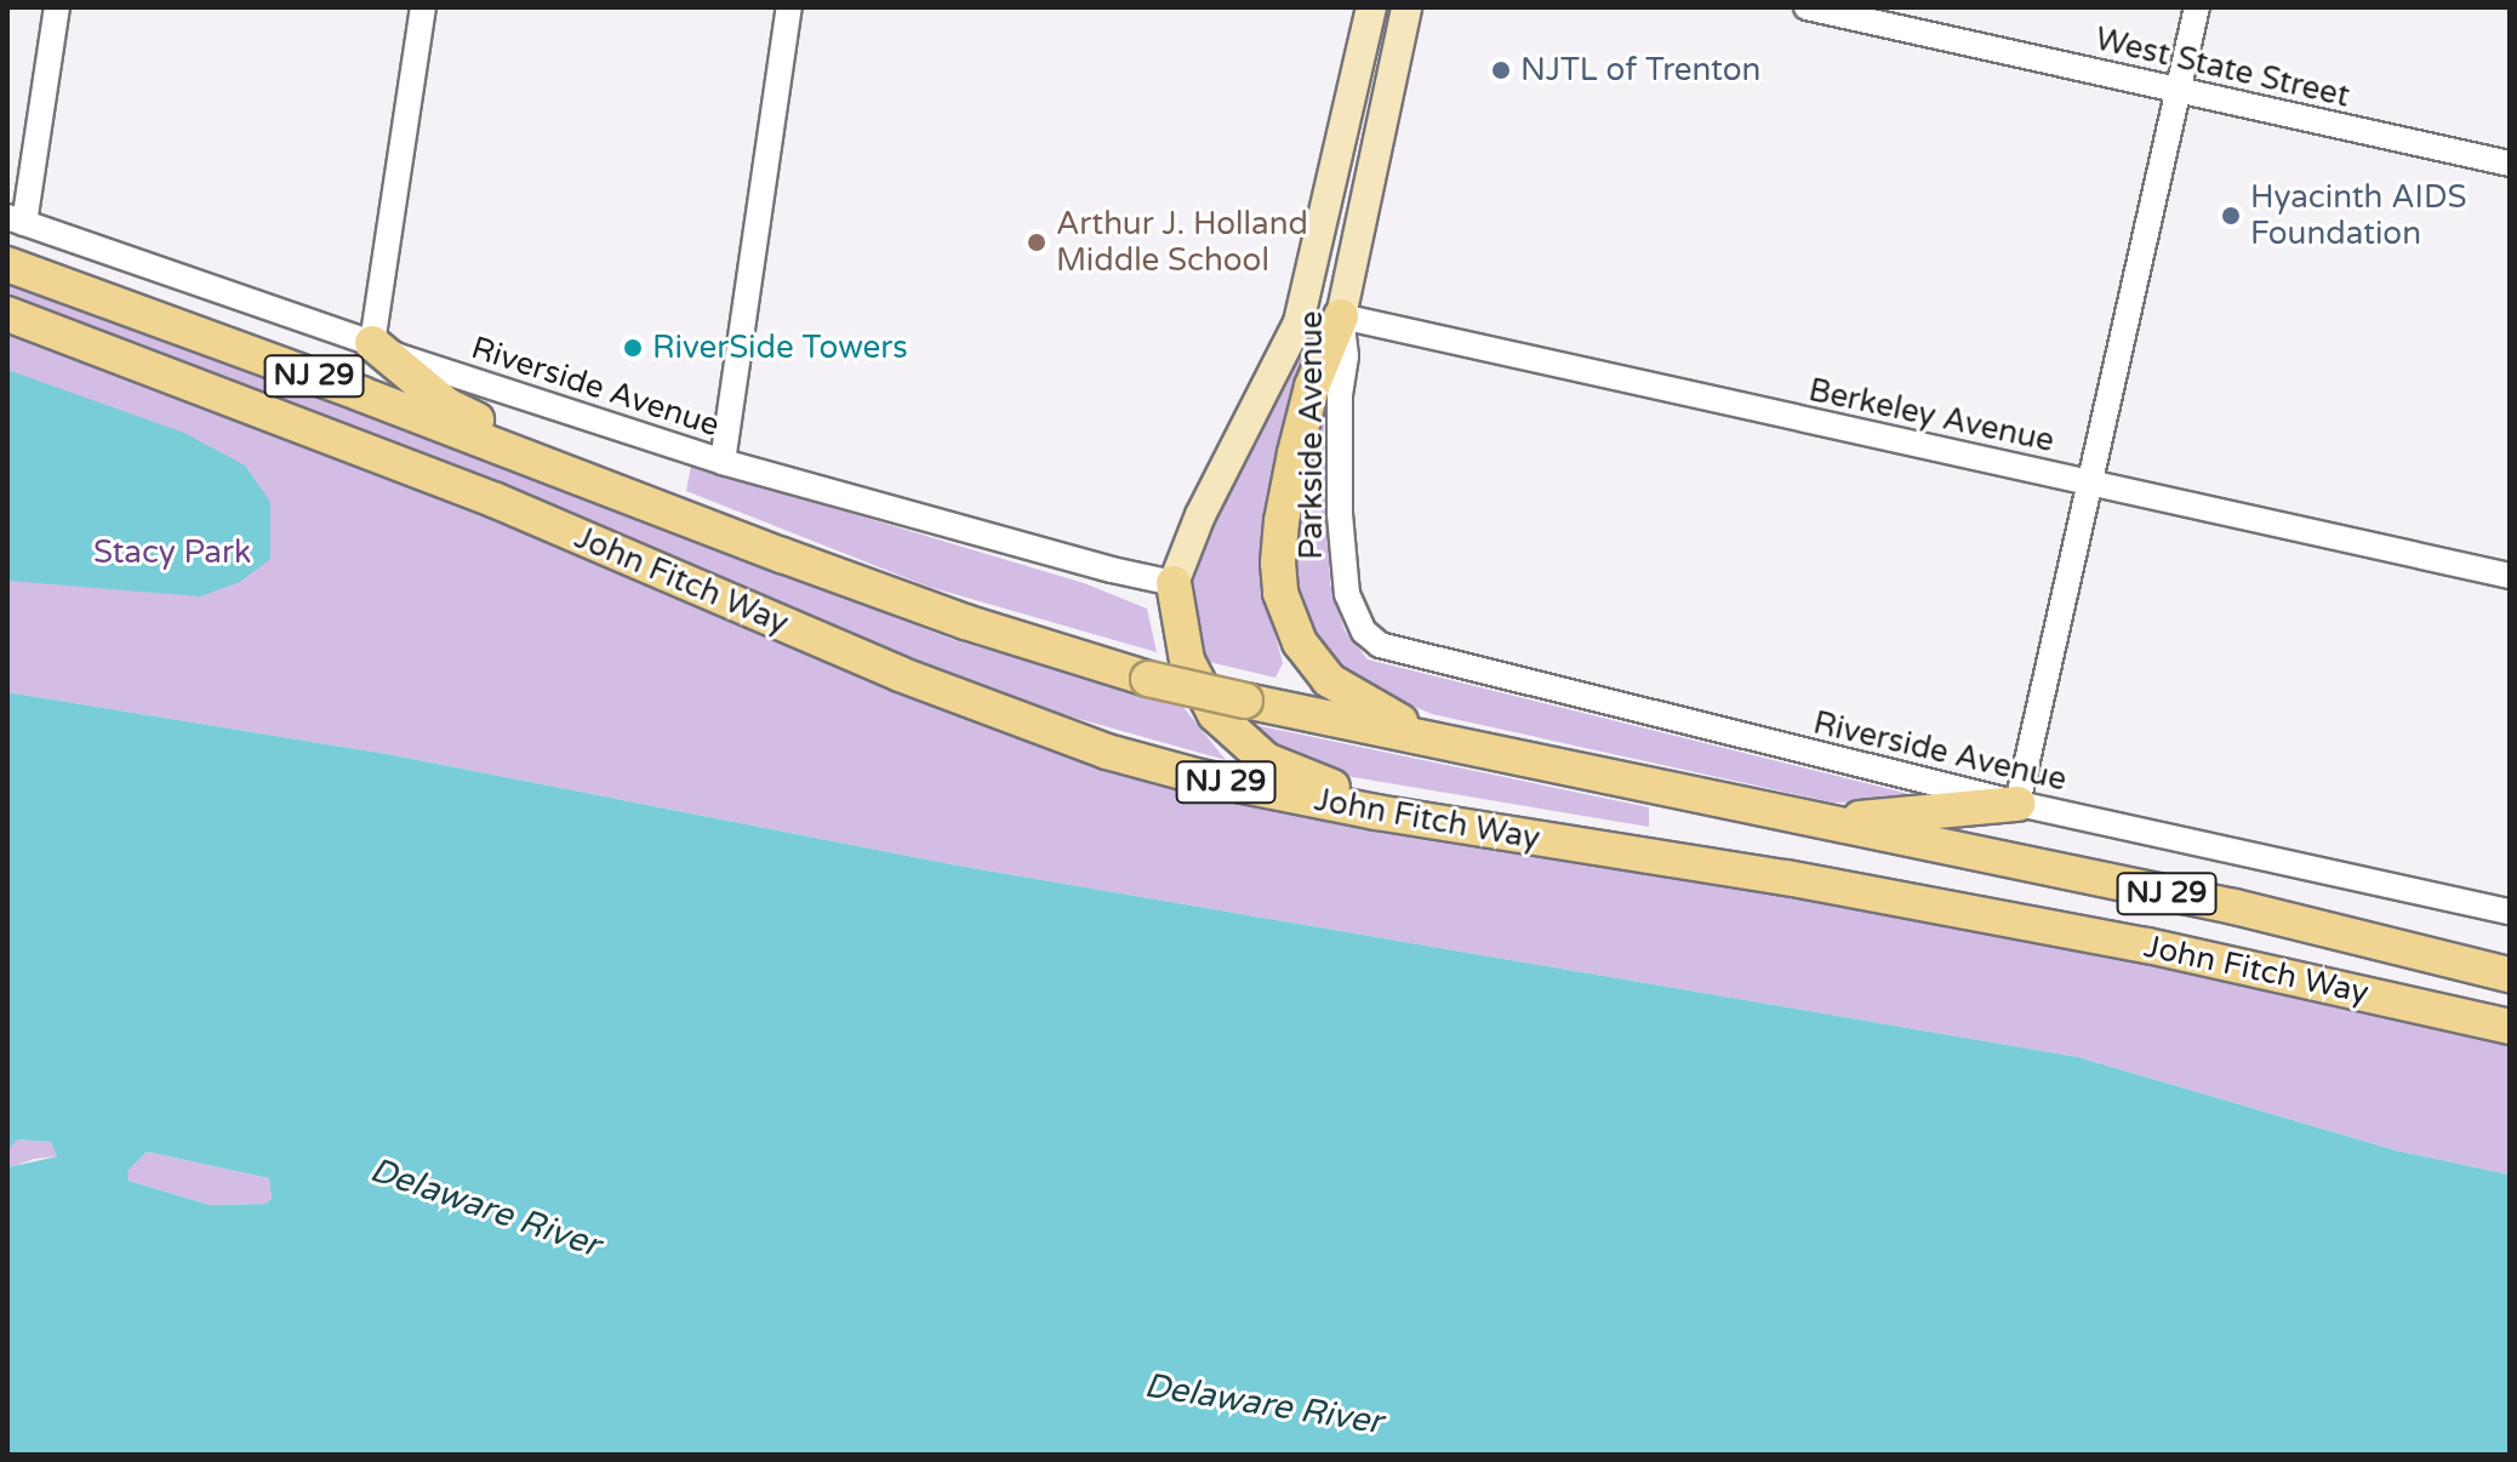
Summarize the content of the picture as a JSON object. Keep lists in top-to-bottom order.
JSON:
{
  "streets": {
    "highway": ["NJ 29", "John Fitch Way"],
    "main road": ["Parkside Avenue"],
    "street": ["West State Street", "Riverside Avenue", "Berkeley Avenue"]
  },
  "crossings": [
    ["Riverside Avenue", "Parkside Avenue"],
    ["Berkeley Avenue", "Parkside Avenue"]
  ],
  "water": ["Delaware River"],
  "parks": ["Stacy Park"],
  "places": [
    "NJTL of Trenton",
    "Hyacinth AIDS Foundation",
    "Arthur J. Holland Middle School",
    "RiverSide Towers"
  ]
}
